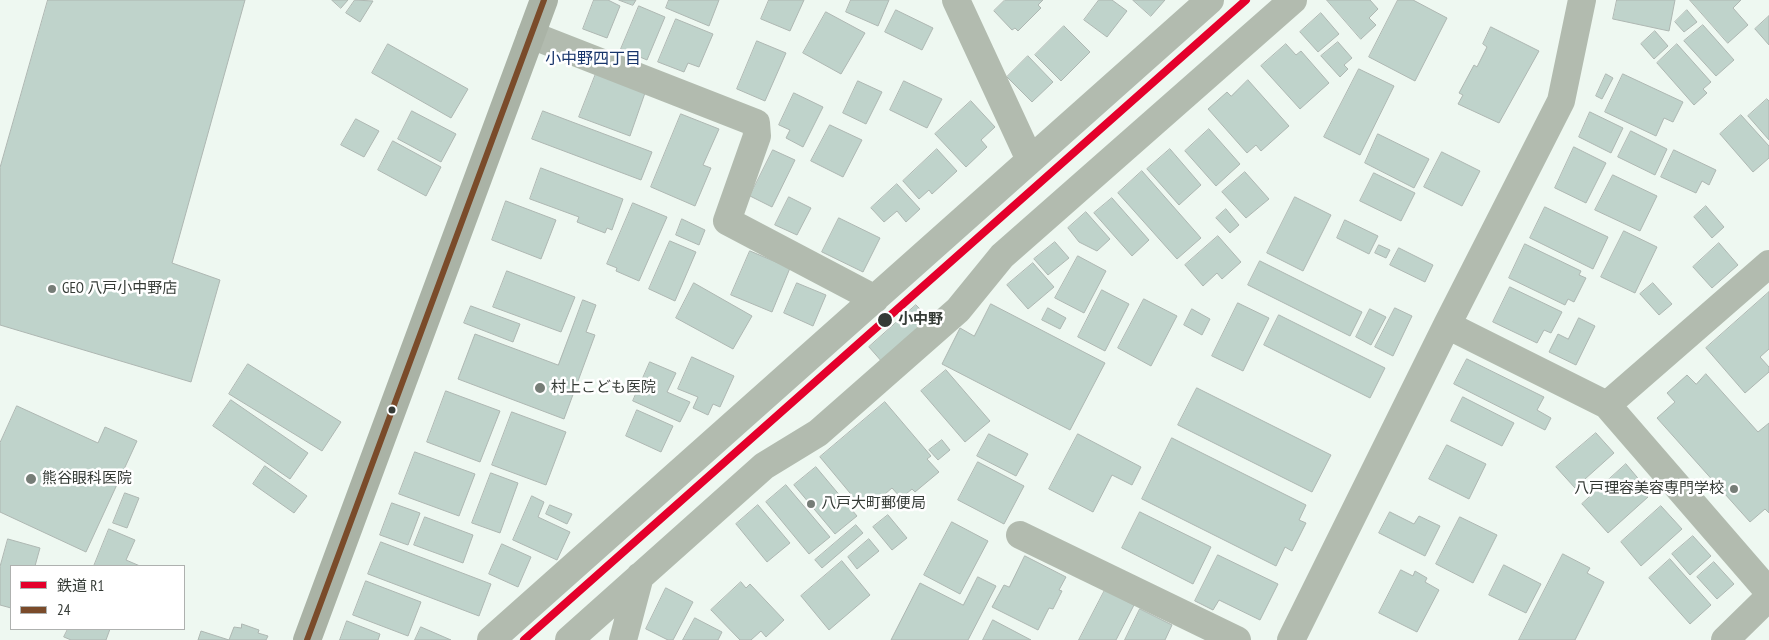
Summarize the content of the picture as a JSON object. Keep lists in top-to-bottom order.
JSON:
{
  "districts": ["小中野四丁目"],
  "places": [
    "GEO 八戸小中野店",
    "小中野",
    "村上こども医院",
    "熊谷眼科医院",
    "八戸理容美容専門学校",
    "八戸大町郵便局"
  ],
  "lines": ["rail line R1", "transit line 24"],
  "legend": ["鉄道 R1", "24"]
}
